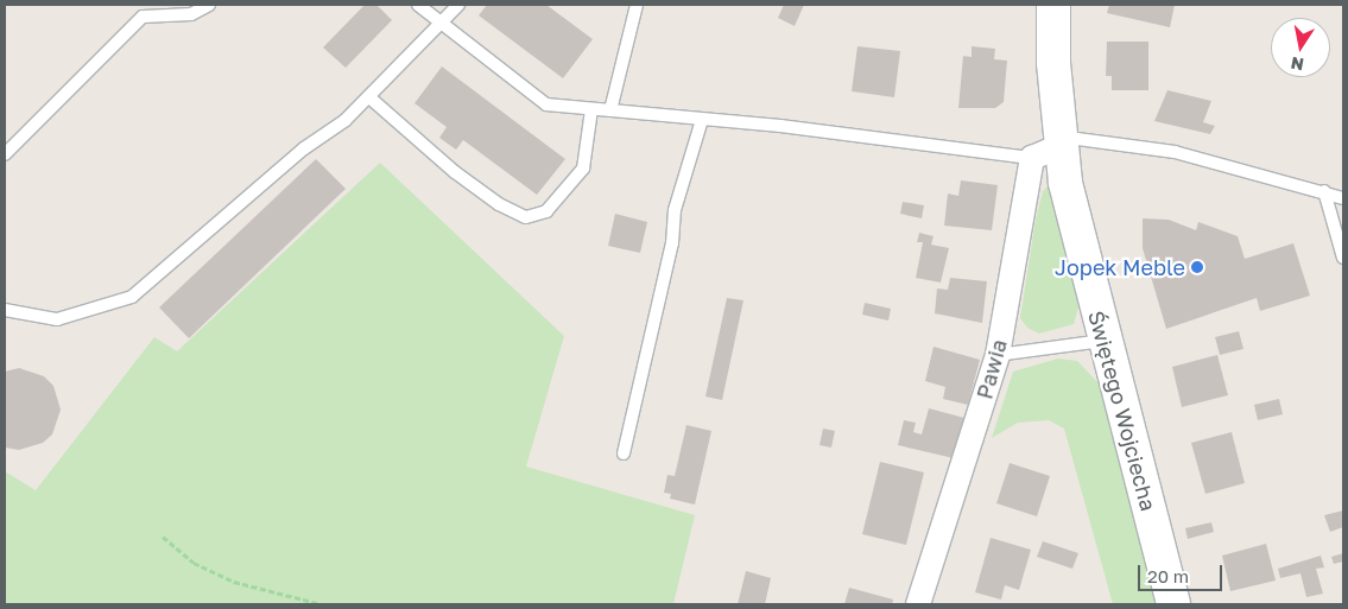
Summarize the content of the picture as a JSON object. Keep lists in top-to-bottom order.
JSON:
{
  "streets": {
    "street": ["Pawia", "Świętego Wojciecha"]
  },
  "crossings": [
    ["Pawia", "Świętego Wojciecha"]
  ],
  "places": ["Jopek Meble"],
  "scale_bar": "20 m",
  "north": "bottom"
}
